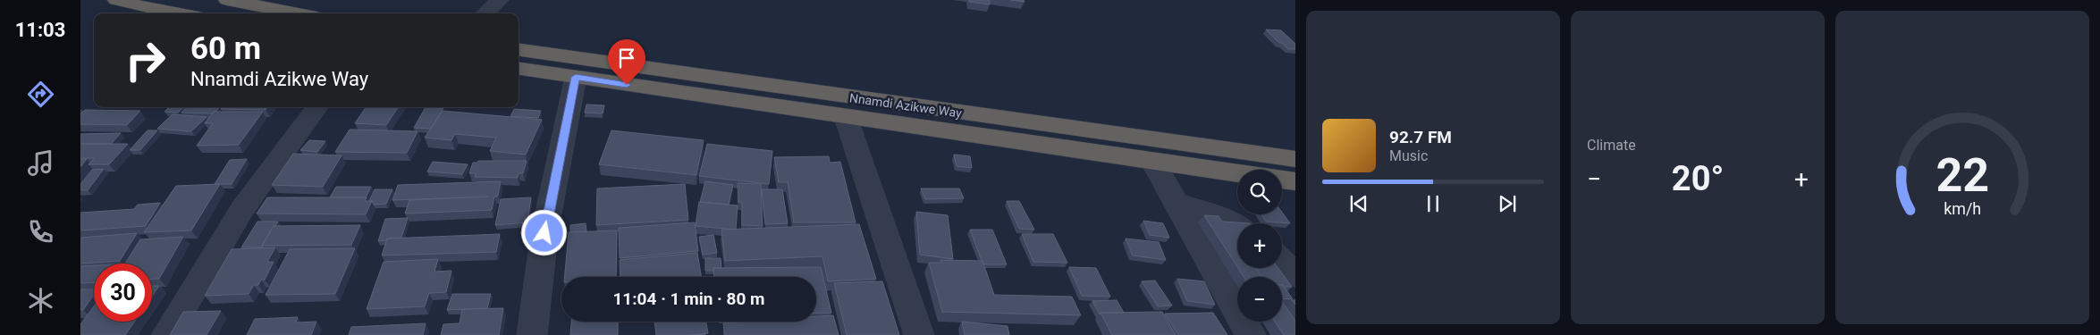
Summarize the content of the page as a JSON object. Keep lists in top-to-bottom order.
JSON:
{
  "streets": {
    "highway": ["Nnamdi Azikwe Way"]
  },
  "page": {
    "tabs": "11:03",
    "tile": "Climate",
    "turn": ["60 m", "Nnamdi Azikwe Way"],
    "song": ["92.7 FM", "Music"],
    "heat": ["−", "20°", "+"],
    "map_buttons": ["+", "−"],
    "limit": "30",
    "trip": "11:04 · 1 min · 80 m",
    "gauge": ["22", "km/h"]
  }
}
